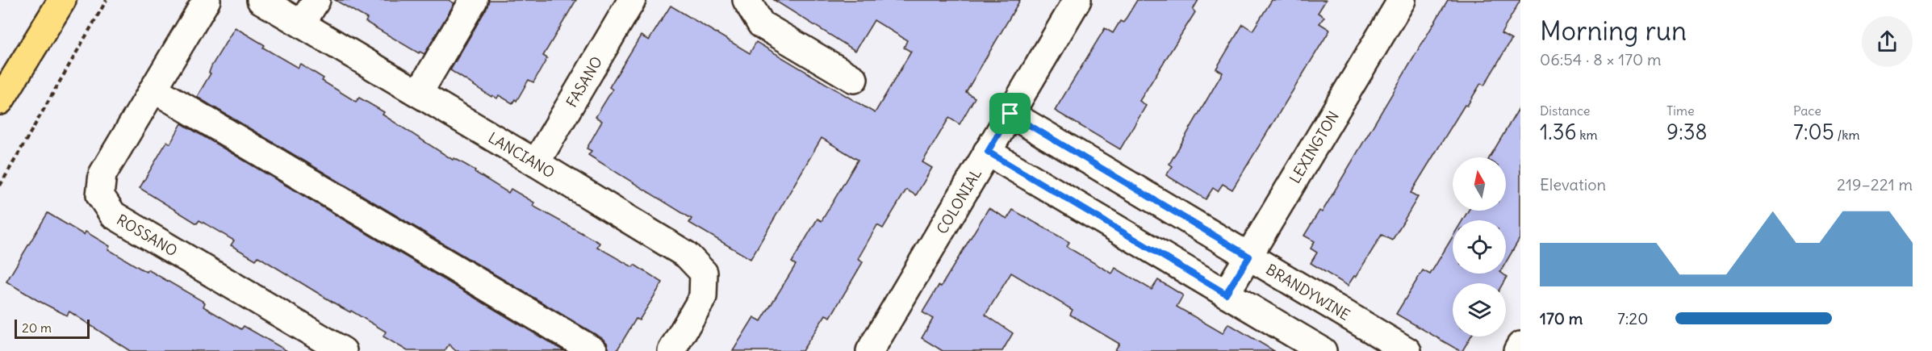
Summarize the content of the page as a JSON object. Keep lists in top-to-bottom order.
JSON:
{
  "streets": {
    "street": [
      "FASANO",
      "LEXINGTON",
      "LANCIANO",
      "COLONIAL",
      "ROSSANO",
      "BRANDYWINE"
    ]
  },
  "crossings": [
    ["FASANO", "LANCIANO"],
    ["LEXINGTON", "BRANDYWINE"],
    ["COLONIAL", "BRANDYWINE"]
  ],
  "scale_bar": "20 m",
  "north": "top",
  "page": {
    "heading": ["Morning run", "06:54 · 8 × 170 m"],
    "stats": [
      ["Distance", "1.36 km"],
      ["Time", "9:38"],
      ["Pace", "7:05 /km"]
    ],
    "chart": ["Elevation", "219–221 m"],
    "list": [
      {
        "name": "170 m",
        "note": "7:20"
      }
    ],
    "scale": "20 m"
  }
}
